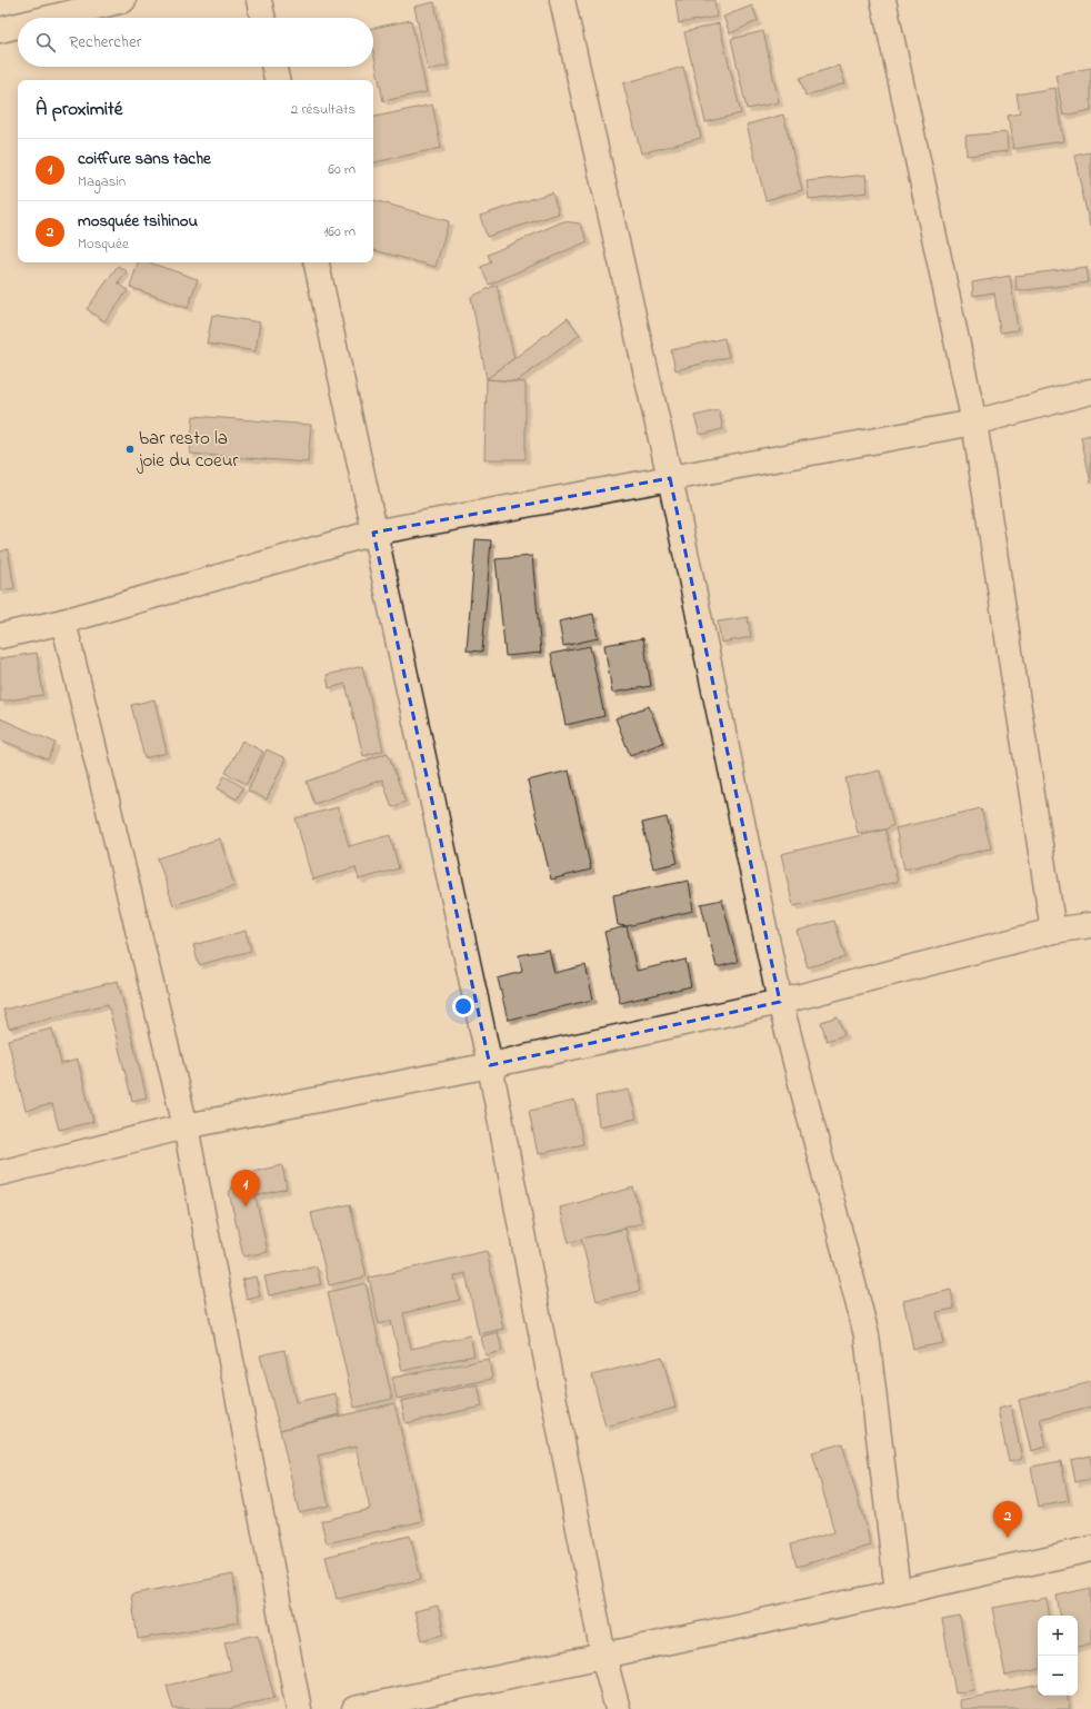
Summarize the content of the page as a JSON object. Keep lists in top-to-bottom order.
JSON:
{
  "places": ["bar resto la joie du coeur"],
  "page": {
    "search": "Rechercher",
    "heading": ["À proximité", "2 résultats"],
    "list": [
      {
        "mark": "1",
        "name": "coiffure sans tache",
        "note": "Magasin",
        "value": "60 m"
      },
      {
        "mark": "2",
        "name": "mosquée tsihinou",
        "note": "Mosquée",
        "value": "160 m"
      }
    ],
    "pins": ["1", "2"],
    "map_buttons": ["+", "−"]
  }
}
